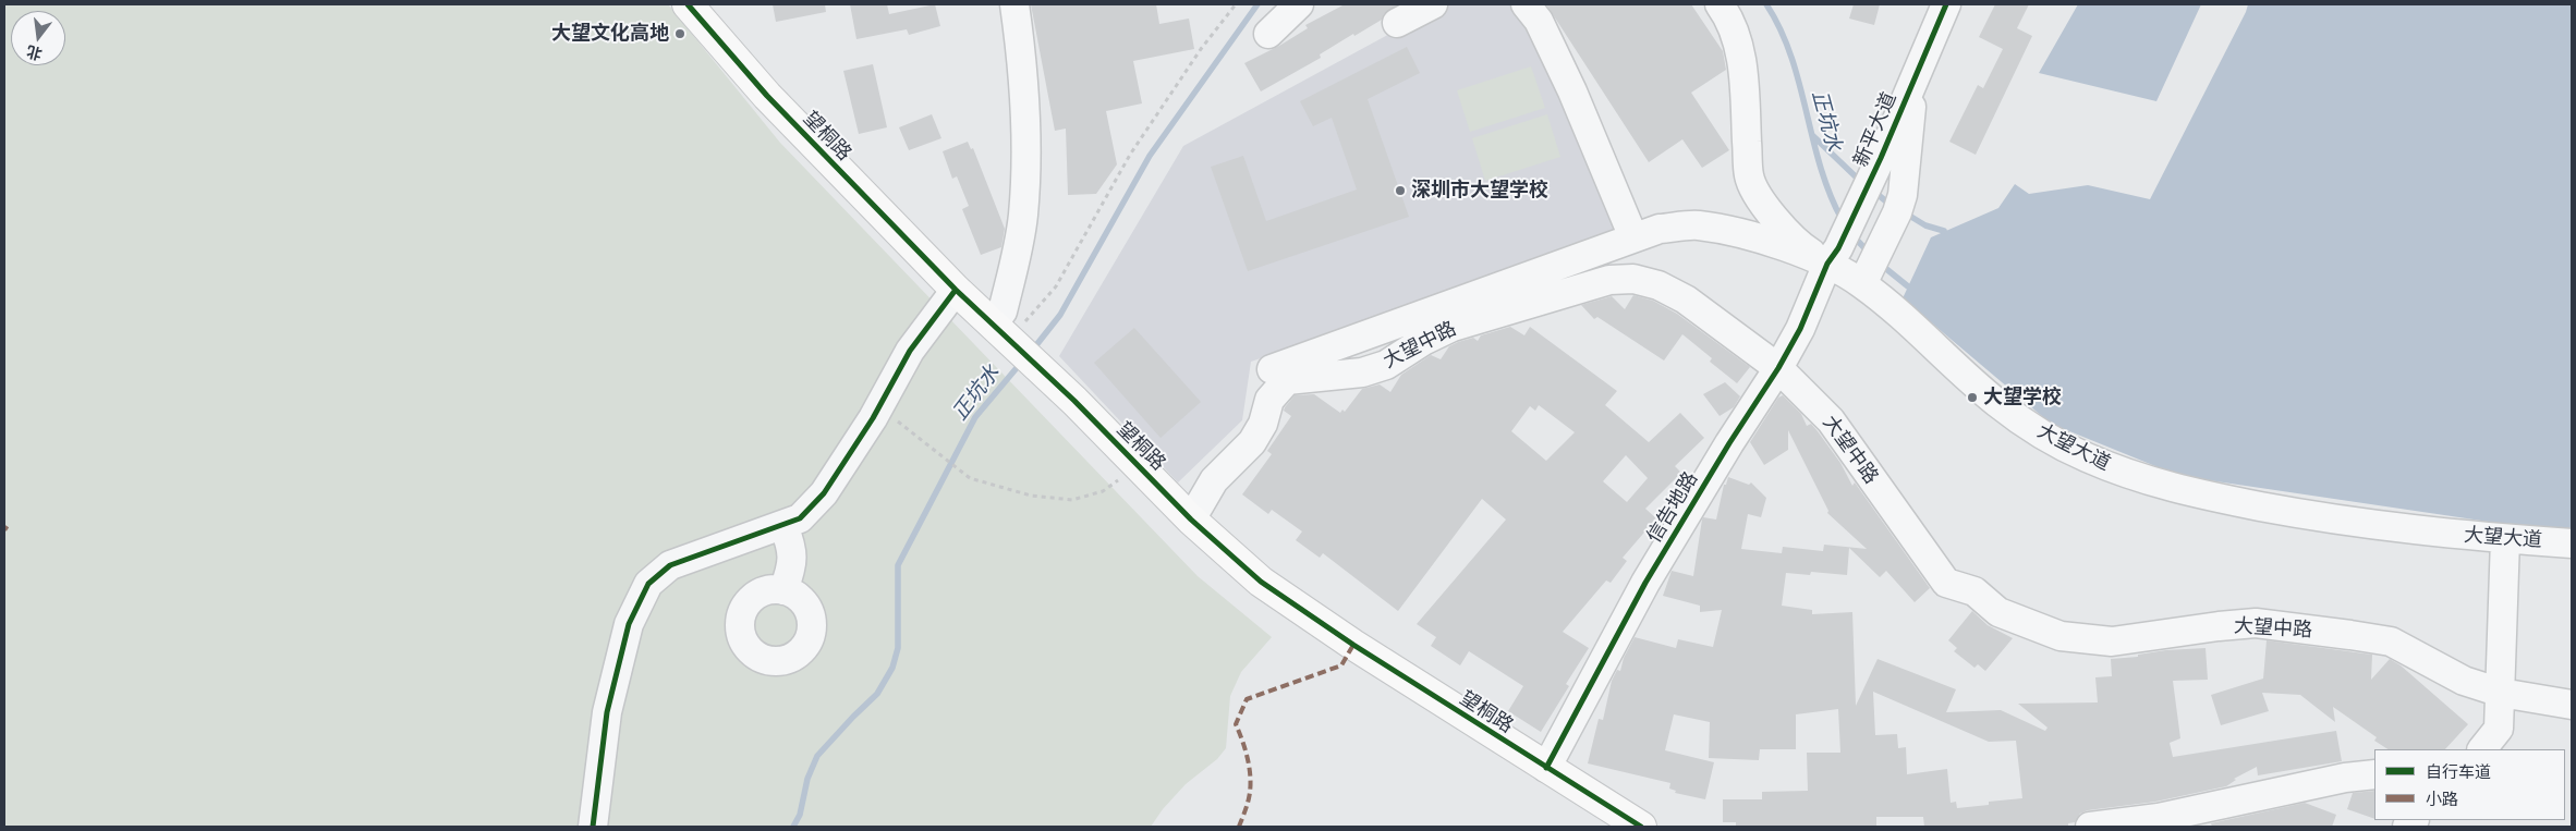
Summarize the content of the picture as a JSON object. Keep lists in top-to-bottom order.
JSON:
{
  "streets": {
    "main road": ["望桐路"],
    "street": [
      "新平大道",
      "大望中路",
      "大望大道",
      "信告地路"
    ]
  },
  "crossings": [
    ["新平大道", "大望大道"],
    ["新平大道", "信告地路"],
    ["望桐路", "大望中路"],
    ["望桐路", "信告地路"],
    ["大望中路", "信告地路"],
    ["大望大道", "信告地路"]
  ],
  "water": ["正坑水"],
  "places": ["大望文化高地", "深圳市大望学校", "大望学校"],
  "legend": ["自行车道", "小路"],
  "north": "bottom"
}
